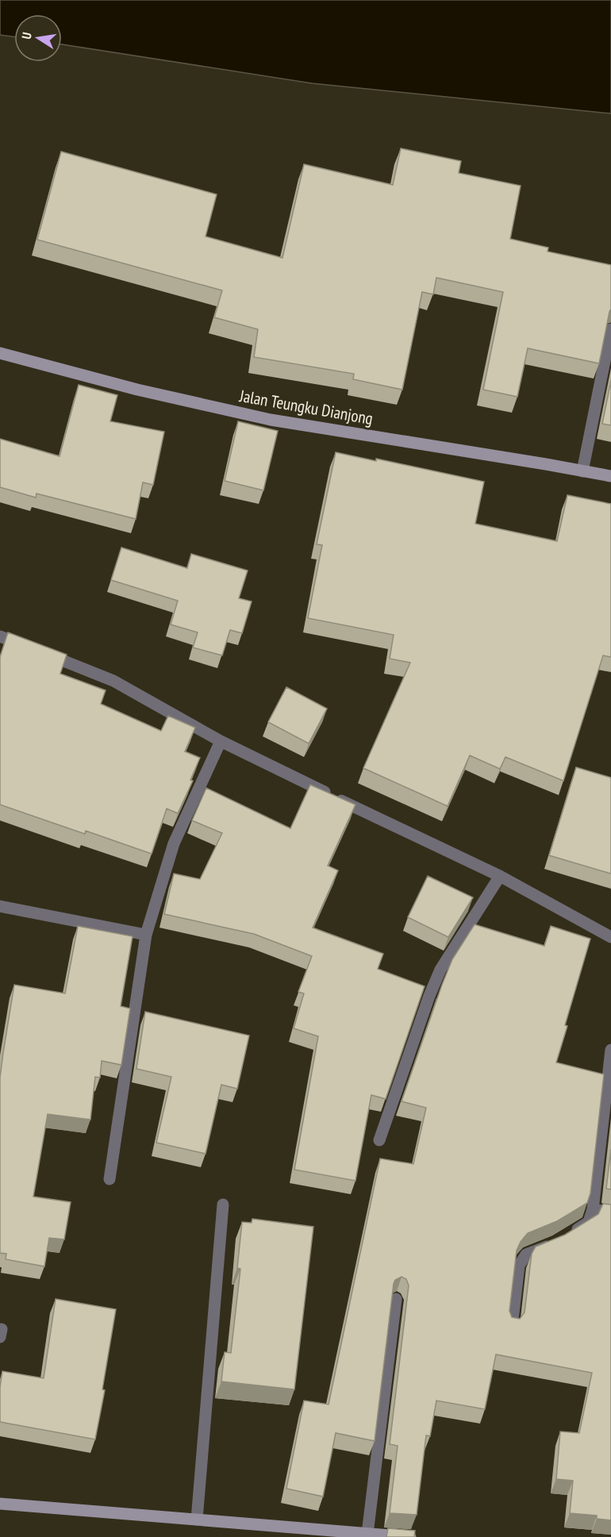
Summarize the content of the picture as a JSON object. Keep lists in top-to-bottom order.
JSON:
{
  "streets": {
    "street": ["Jalan Teungku Dianjong"]
  },
  "north": "left"
}
